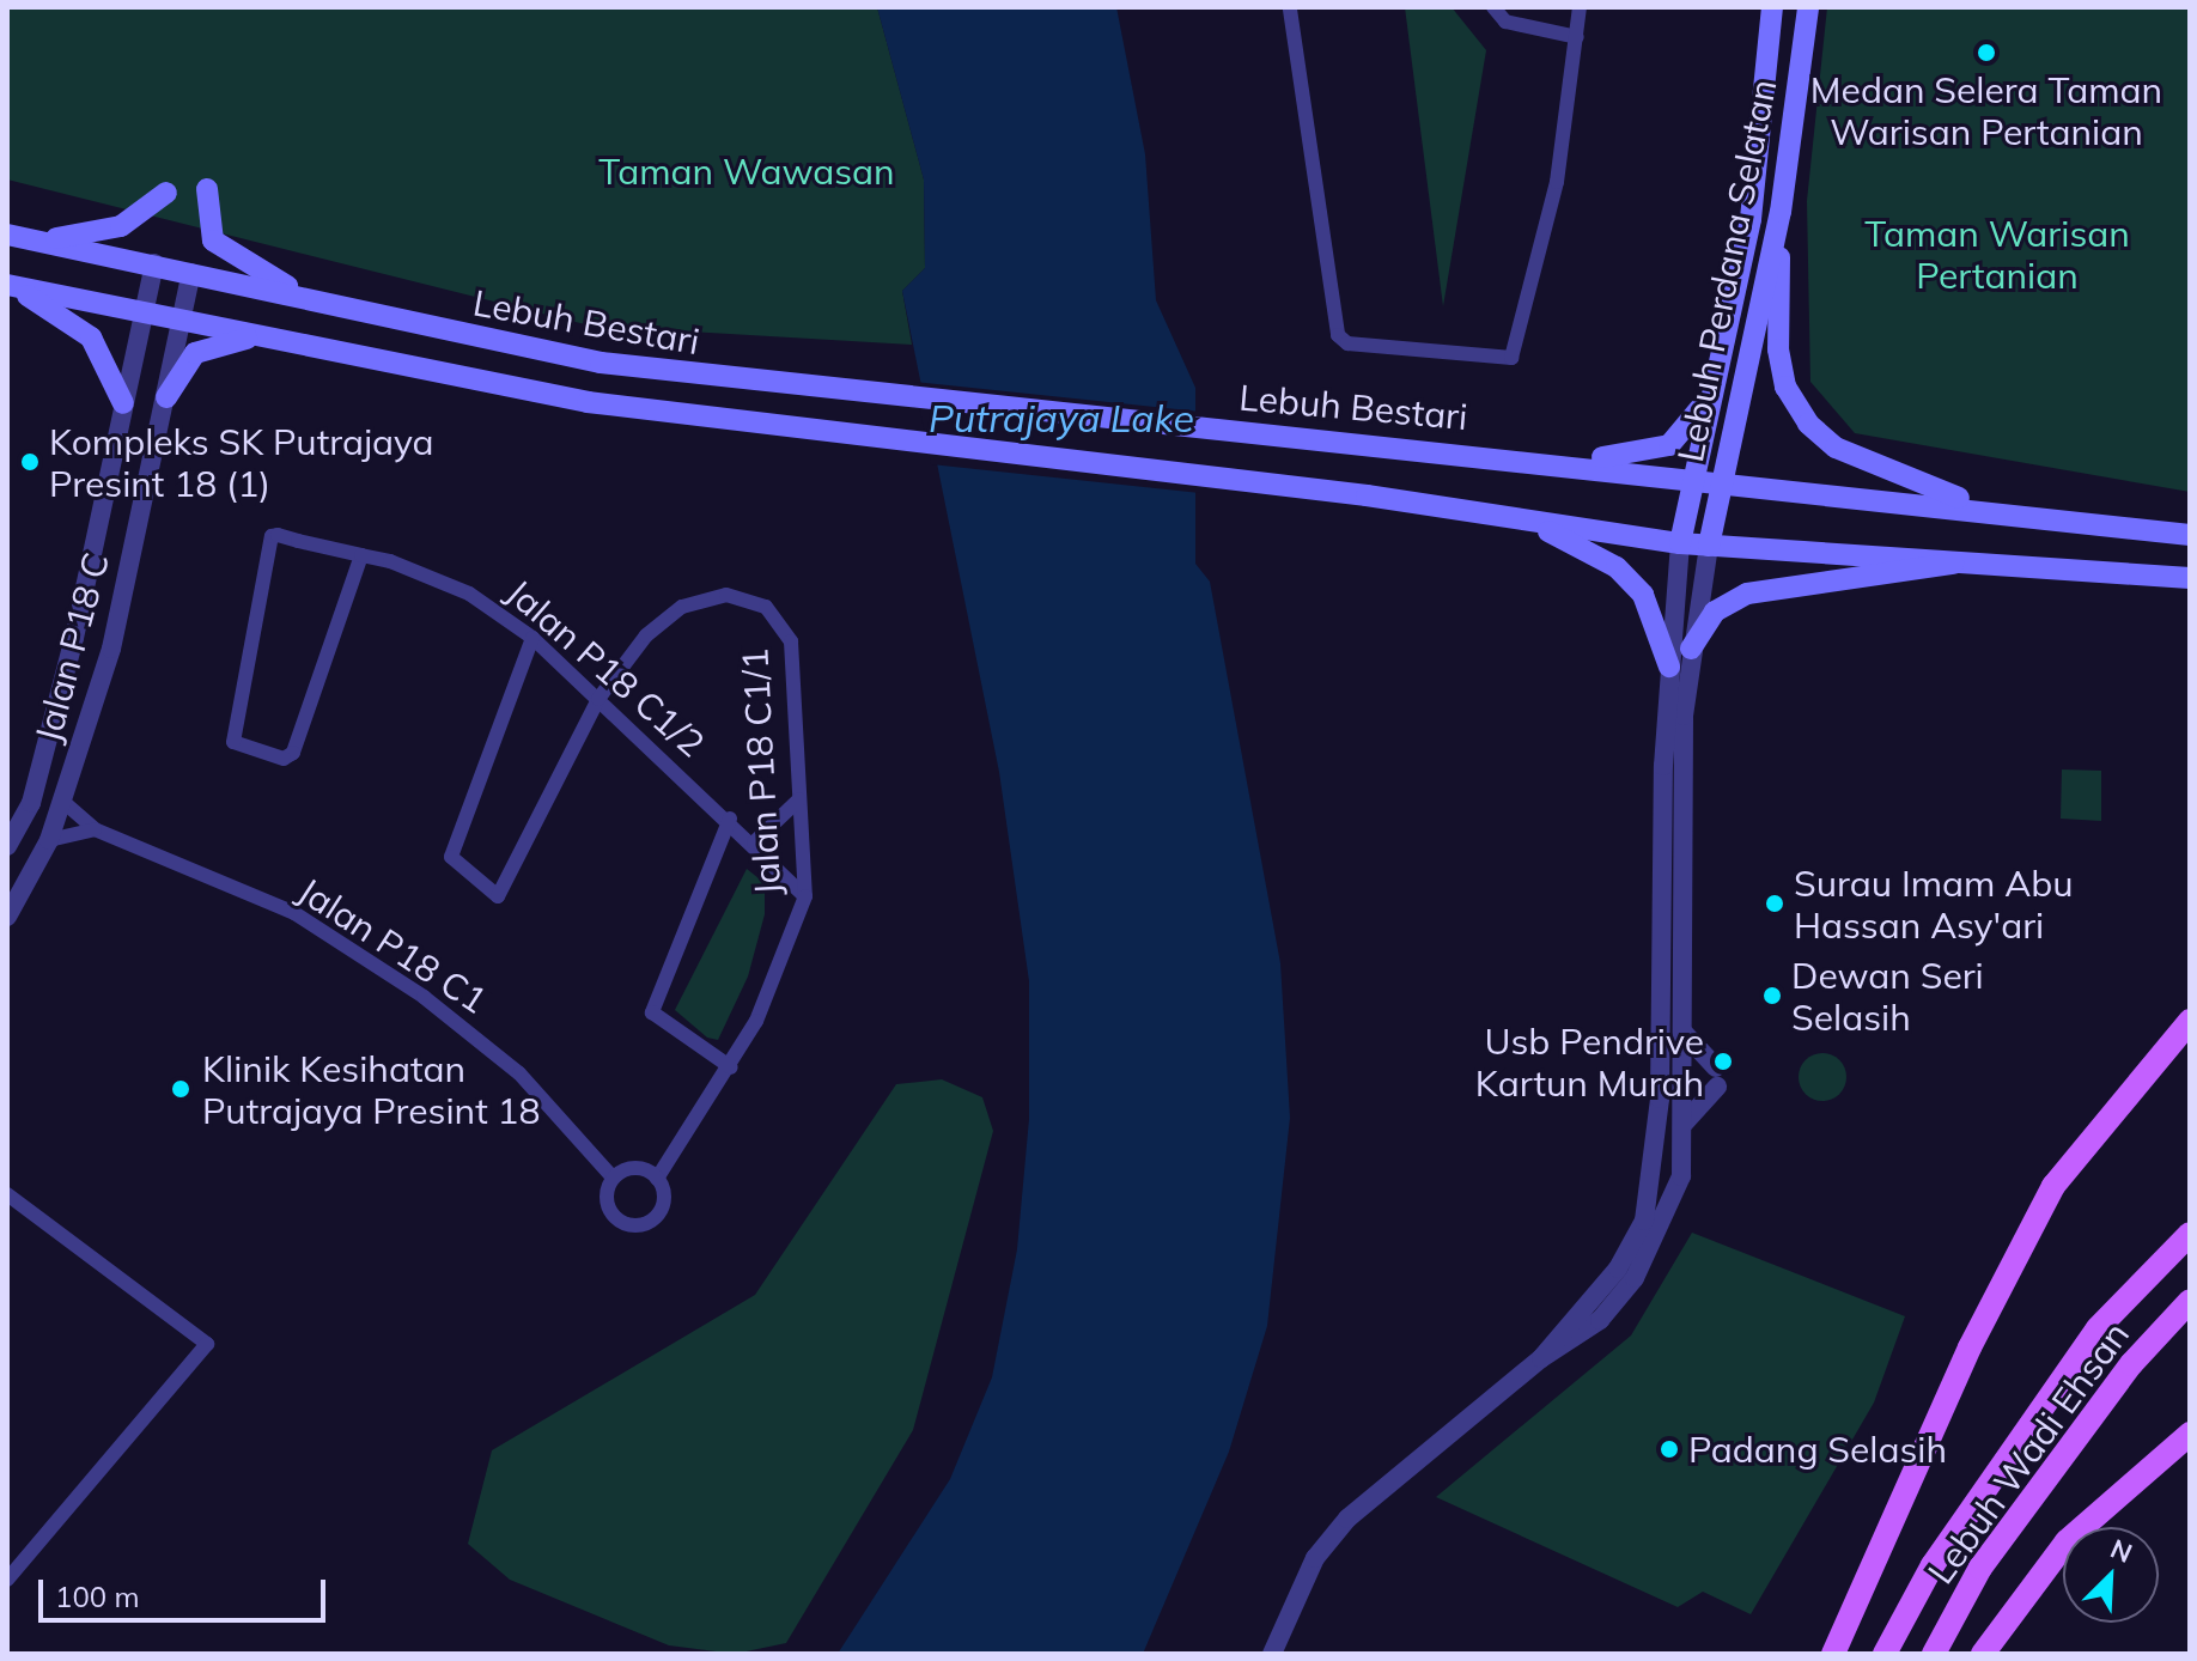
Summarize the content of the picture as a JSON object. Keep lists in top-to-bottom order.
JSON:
{
  "streets": {
    "main road": ["Lebuh Perdana Selatan", "Lebuh Bestari", "Lebuh Wadi Ehsan"],
    "street": [
      "Jalan P18 C",
      "Jalan P18 C1/2",
      "Jalan P18 C1/1",
      "Jalan P18 C1"
    ]
  },
  "crossings": [
    ["Lebuh Perdana Selatan", "Lebuh Bestari"],
    ["Lebuh Bestari", "Jalan P18 C"],
    ["Jalan P18 C", "Jalan P18 C1"],
    ["Jalan P18 C1/2", "Jalan P18 C1/1"],
    ["Jalan P18 C1/1", "Jalan P18 C1"]
  ],
  "water": ["Putrajaya Lake"],
  "parks": ["Taman Wawasan", "Taman Warisan Pertanian"],
  "places": [
    "Medan Selera Taman Warisan Pertanian",
    "Kompleks SK Putrajaya Presint 18 (1)",
    "Surau Imam Abu Hassan Asy'ari",
    "Dewan Seri Selasih",
    "Usb Pendrive Kartun Murah",
    "Klinik Kesihatan Putrajaya Presint 18",
    "Padang Selasih"
  ],
  "scale_bar": "100 m",
  "north": "top right"
}
